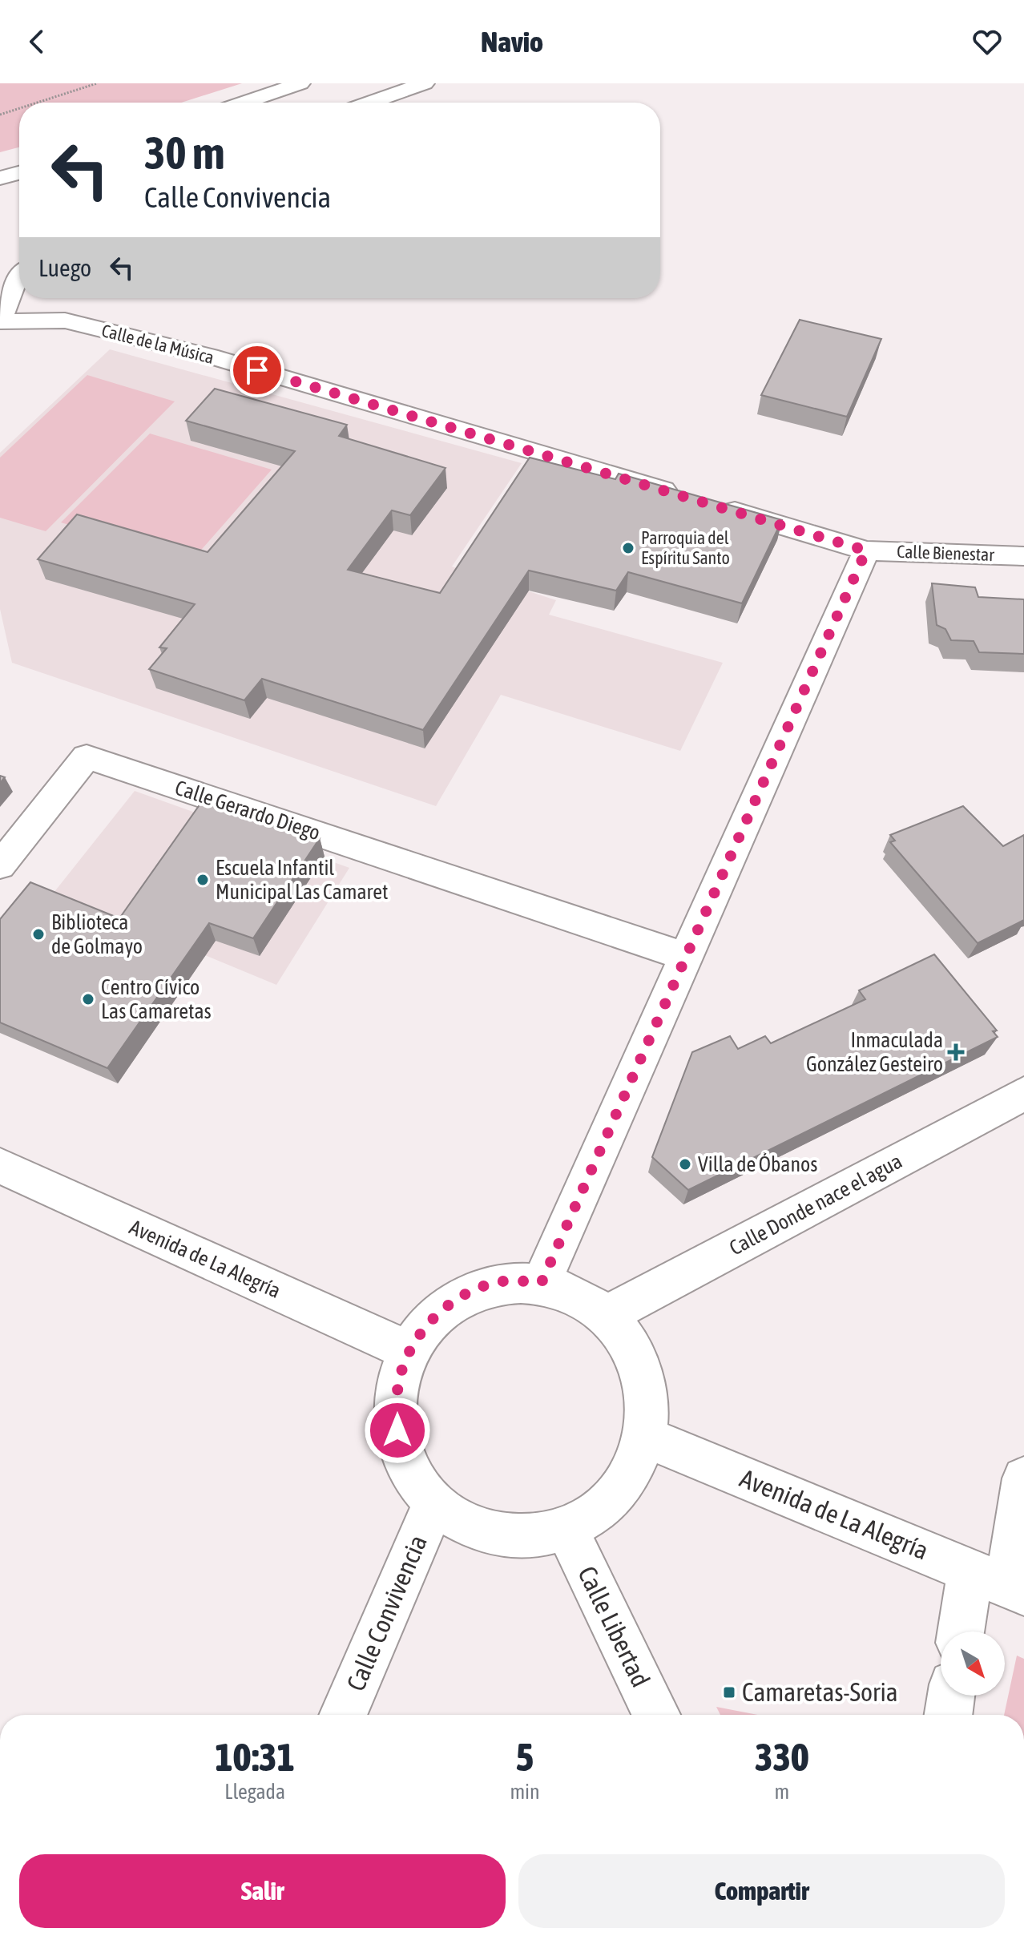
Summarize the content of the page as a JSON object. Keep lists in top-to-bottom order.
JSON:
{
  "streets": {
    "main road": [
      "Calle de la Música",
      "Calle Bienestar",
      "Calle Gerardo Diego",
      "Calle Donde nace el agua",
      "Avenida de La Alegría",
      "Calle Convivencia",
      "Calle Libertad"
    ]
  },
  "places": {
    "other": [
      "Parroquia del Espíritu Santo",
      "Escuela Infantil Municipal Las Camaret",
      "Biblioteca de Golmayo",
      "Centro Cívico Las Camaretas",
      "Villa de Óbanos"
    ],
    "health": ["Inmaculada González Gesteiro"],
    "transit": ["Camaretas-Soria"]
  },
  "north": "bottom right",
  "page": {
    "header": "Navio",
    "turn": ["30 m", "Calle Convivencia"],
    "then": "Luego",
    "eta": [
      "10:31",
      "Llegada",
      "5",
      "min",
      "330",
      "m"
    ],
    "buttons": ["Salir", "Compartir"]
  }
}
